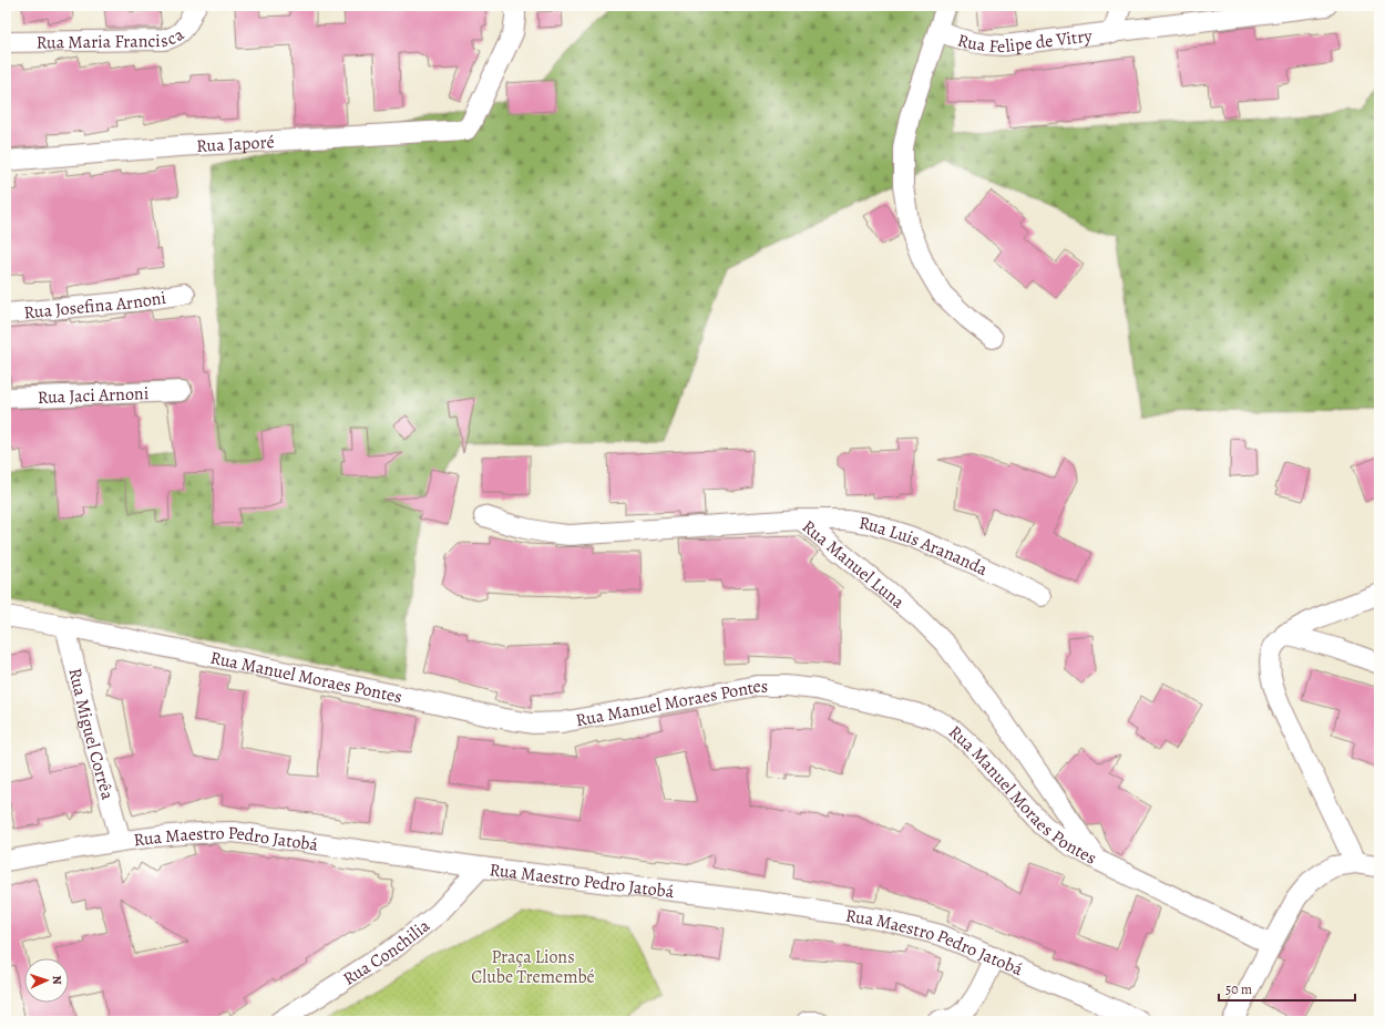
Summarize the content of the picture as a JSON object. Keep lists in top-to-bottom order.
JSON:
{
  "streets": {
    "street": [
      "Rua Maria Francisca",
      "Rua Felipe de Vitry",
      "Rua Japoré",
      "Rua Josefina Arnoni",
      "Rua Jaci Arnoni",
      "Rua Luis Arananda",
      "Rua Manuel Luna",
      "Rua Manuel Moraes Pontes",
      "Rua Miguel Corrêa",
      "Rua Maestro Pedro Jatobá",
      "Rua Conchilia"
    ]
  },
  "crossings": [
    ["Rua Luis Arananda", "Rua Manuel Luna"],
    ["Rua Manuel Luna", "Rua Manuel Moraes Pontes"],
    ["Rua Manuel Moraes Pontes", "Rua Miguel Corrêa"],
    ["Rua Miguel Corrêa", "Rua Maestro Pedro Jatobá"],
    ["Rua Maestro Pedro Jatobá", "Rua Conchilia"]
  ],
  "parks": ["Praça Lions Clube Tremembé"],
  "scale_bar": "50 m",
  "north": "right"
}
